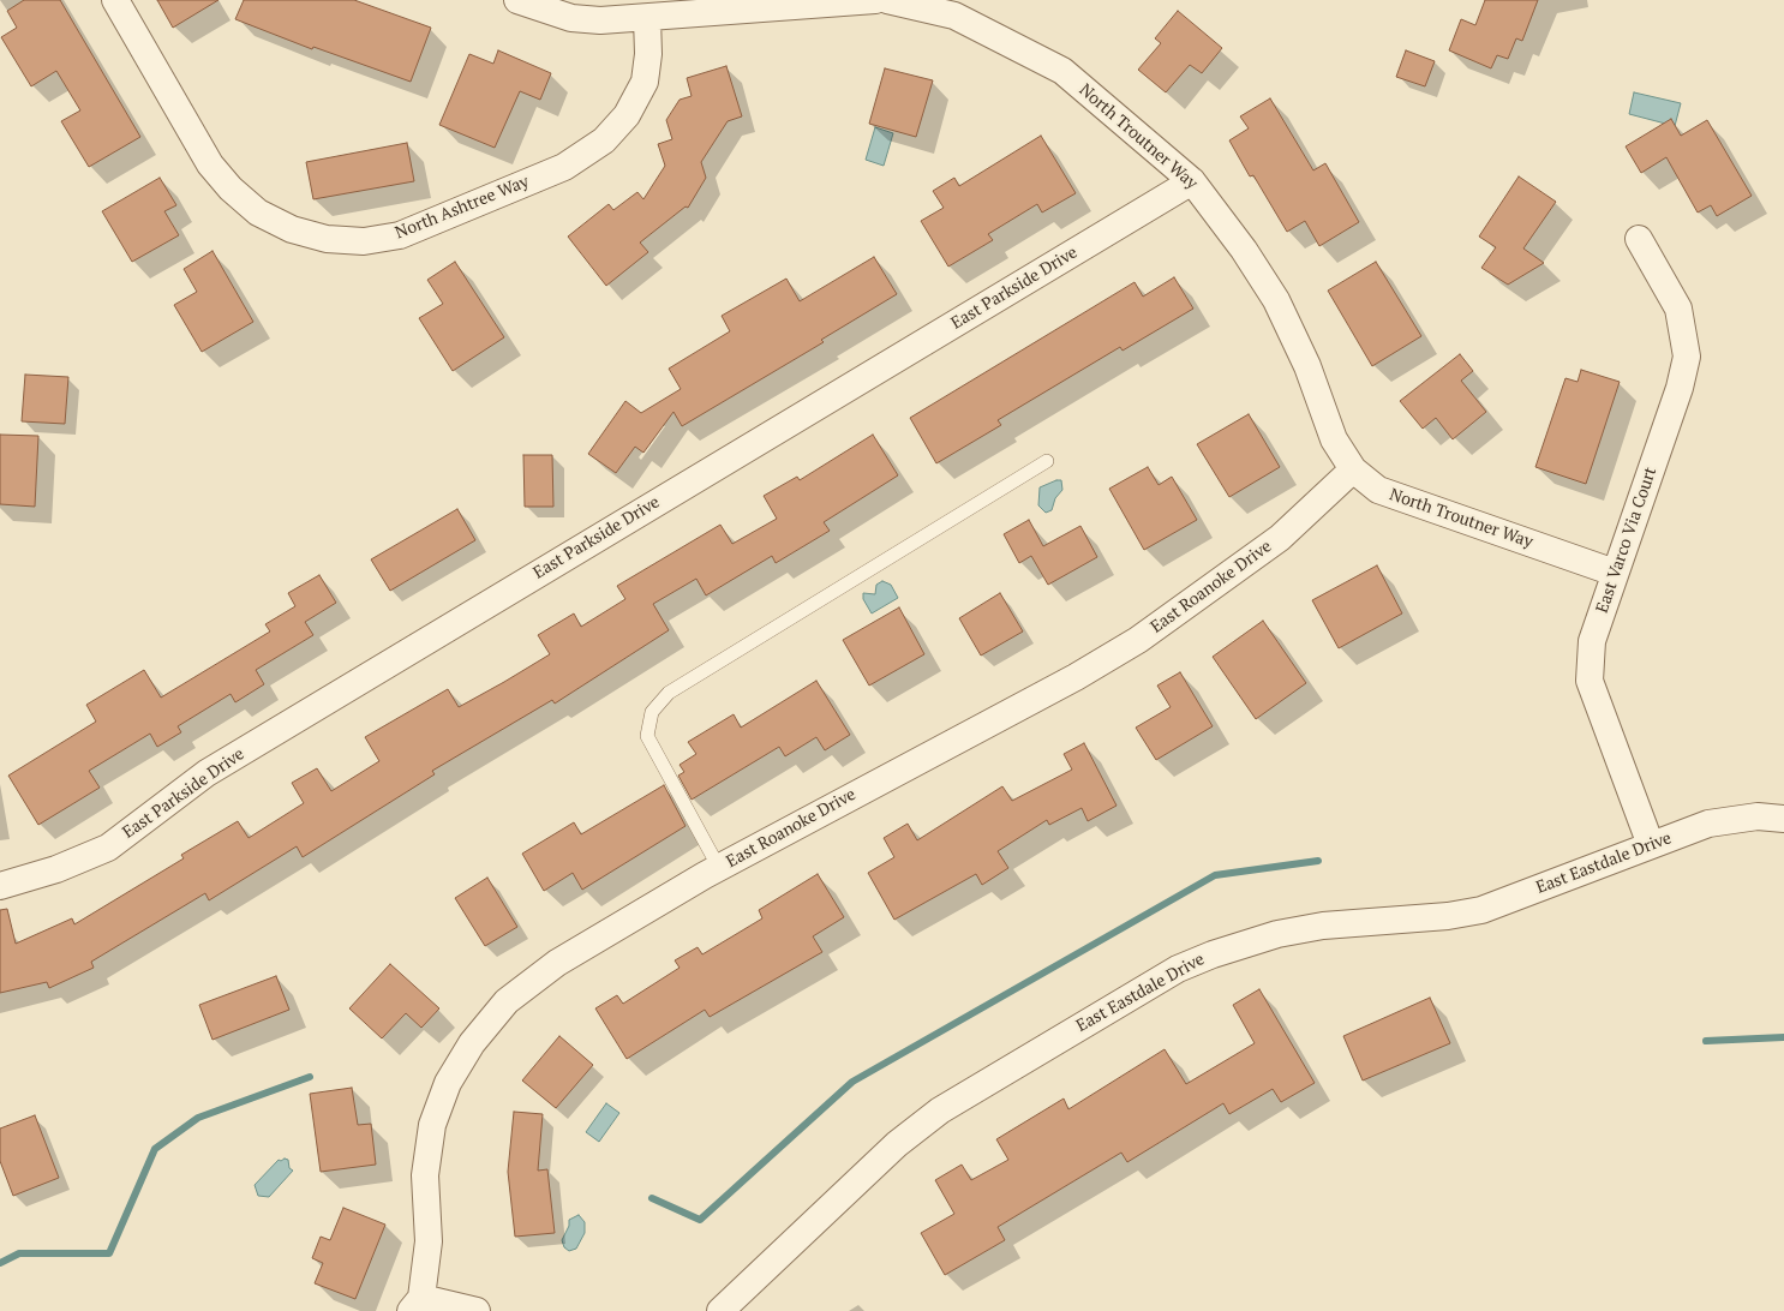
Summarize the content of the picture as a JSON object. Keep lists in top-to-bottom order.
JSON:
{
  "streets": {
    "street": [
      "North Troutner Way",
      "North Ashtree Way",
      "East Parkside Drive",
      "East Varco Via Court",
      "East Roanoke Drive",
      "East Eastdale Drive"
    ]
  },
  "crossings": [
    ["North Troutner Way", "East Parkside Drive"],
    ["North Troutner Way", "East Varco Via Court"],
    ["North Troutner Way", "East Roanoke Drive"],
    ["East Varco Via Court", "East Eastdale Drive"]
  ]
}
